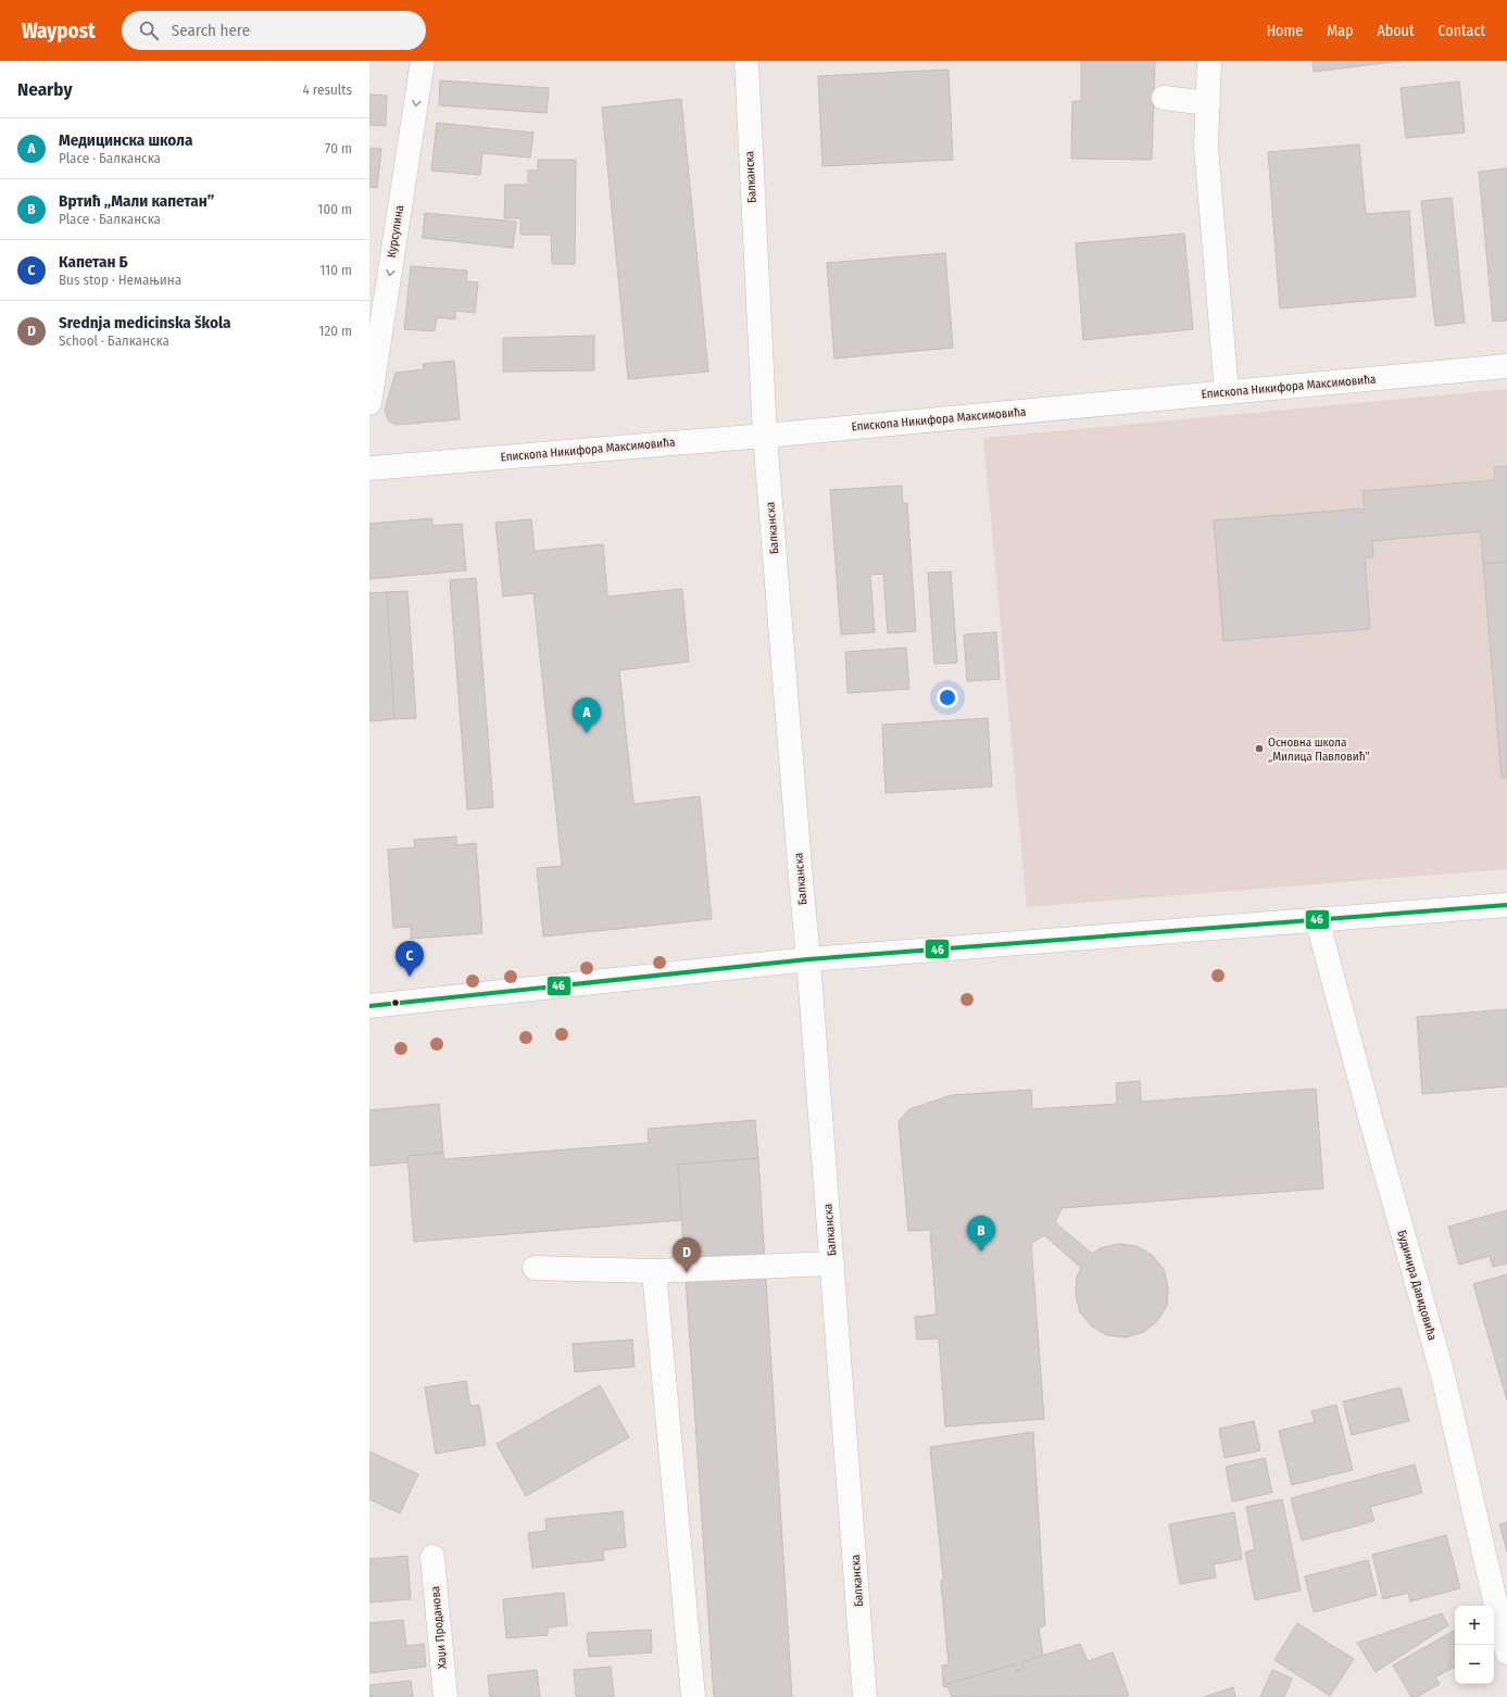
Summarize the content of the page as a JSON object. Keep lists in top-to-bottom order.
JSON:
{
  "streets": {
    "street": [
      "Балканска",
      "Курсулина",
      "Епископа Никифора Максимовића",
      "Будимира Давидовића",
      "Хаџи Проданова"
    ]
  },
  "crossings": [
    ["Балканска", "Епископа Никифора Максимовића"]
  ],
  "one_way": ["Курсулина"],
  "places": ["Основна школа „Милица Павловић”"],
  "lines": ["transit line 46"],
  "page": {
    "header": "Waypost",
    "search": "Search here",
    "nav": [
      "Home",
      "Map",
      "About",
      "Contact"
    ],
    "heading": ["Nearby", "4 results"],
    "list": [
      {
        "mark": "A",
        "name": "Медицинска школа",
        "note": "Place · Балканска",
        "value": "70 m"
      },
      {
        "mark": "B",
        "name": "Вртић „Мали капетан”",
        "note": "Place · Балканска",
        "value": "100 m"
      },
      {
        "mark": "C",
        "name": "Капетан Б",
        "note": "Bus stop · Немањина",
        "value": "110 m"
      },
      {
        "mark": "D",
        "name": "Srednja medicinska škola",
        "note": "School · Балканска",
        "value": "120 m"
      }
    ],
    "pins": [
      "A",
      "C",
      "B",
      "D"
    ],
    "map_buttons": ["+", "−"]
  }
}
